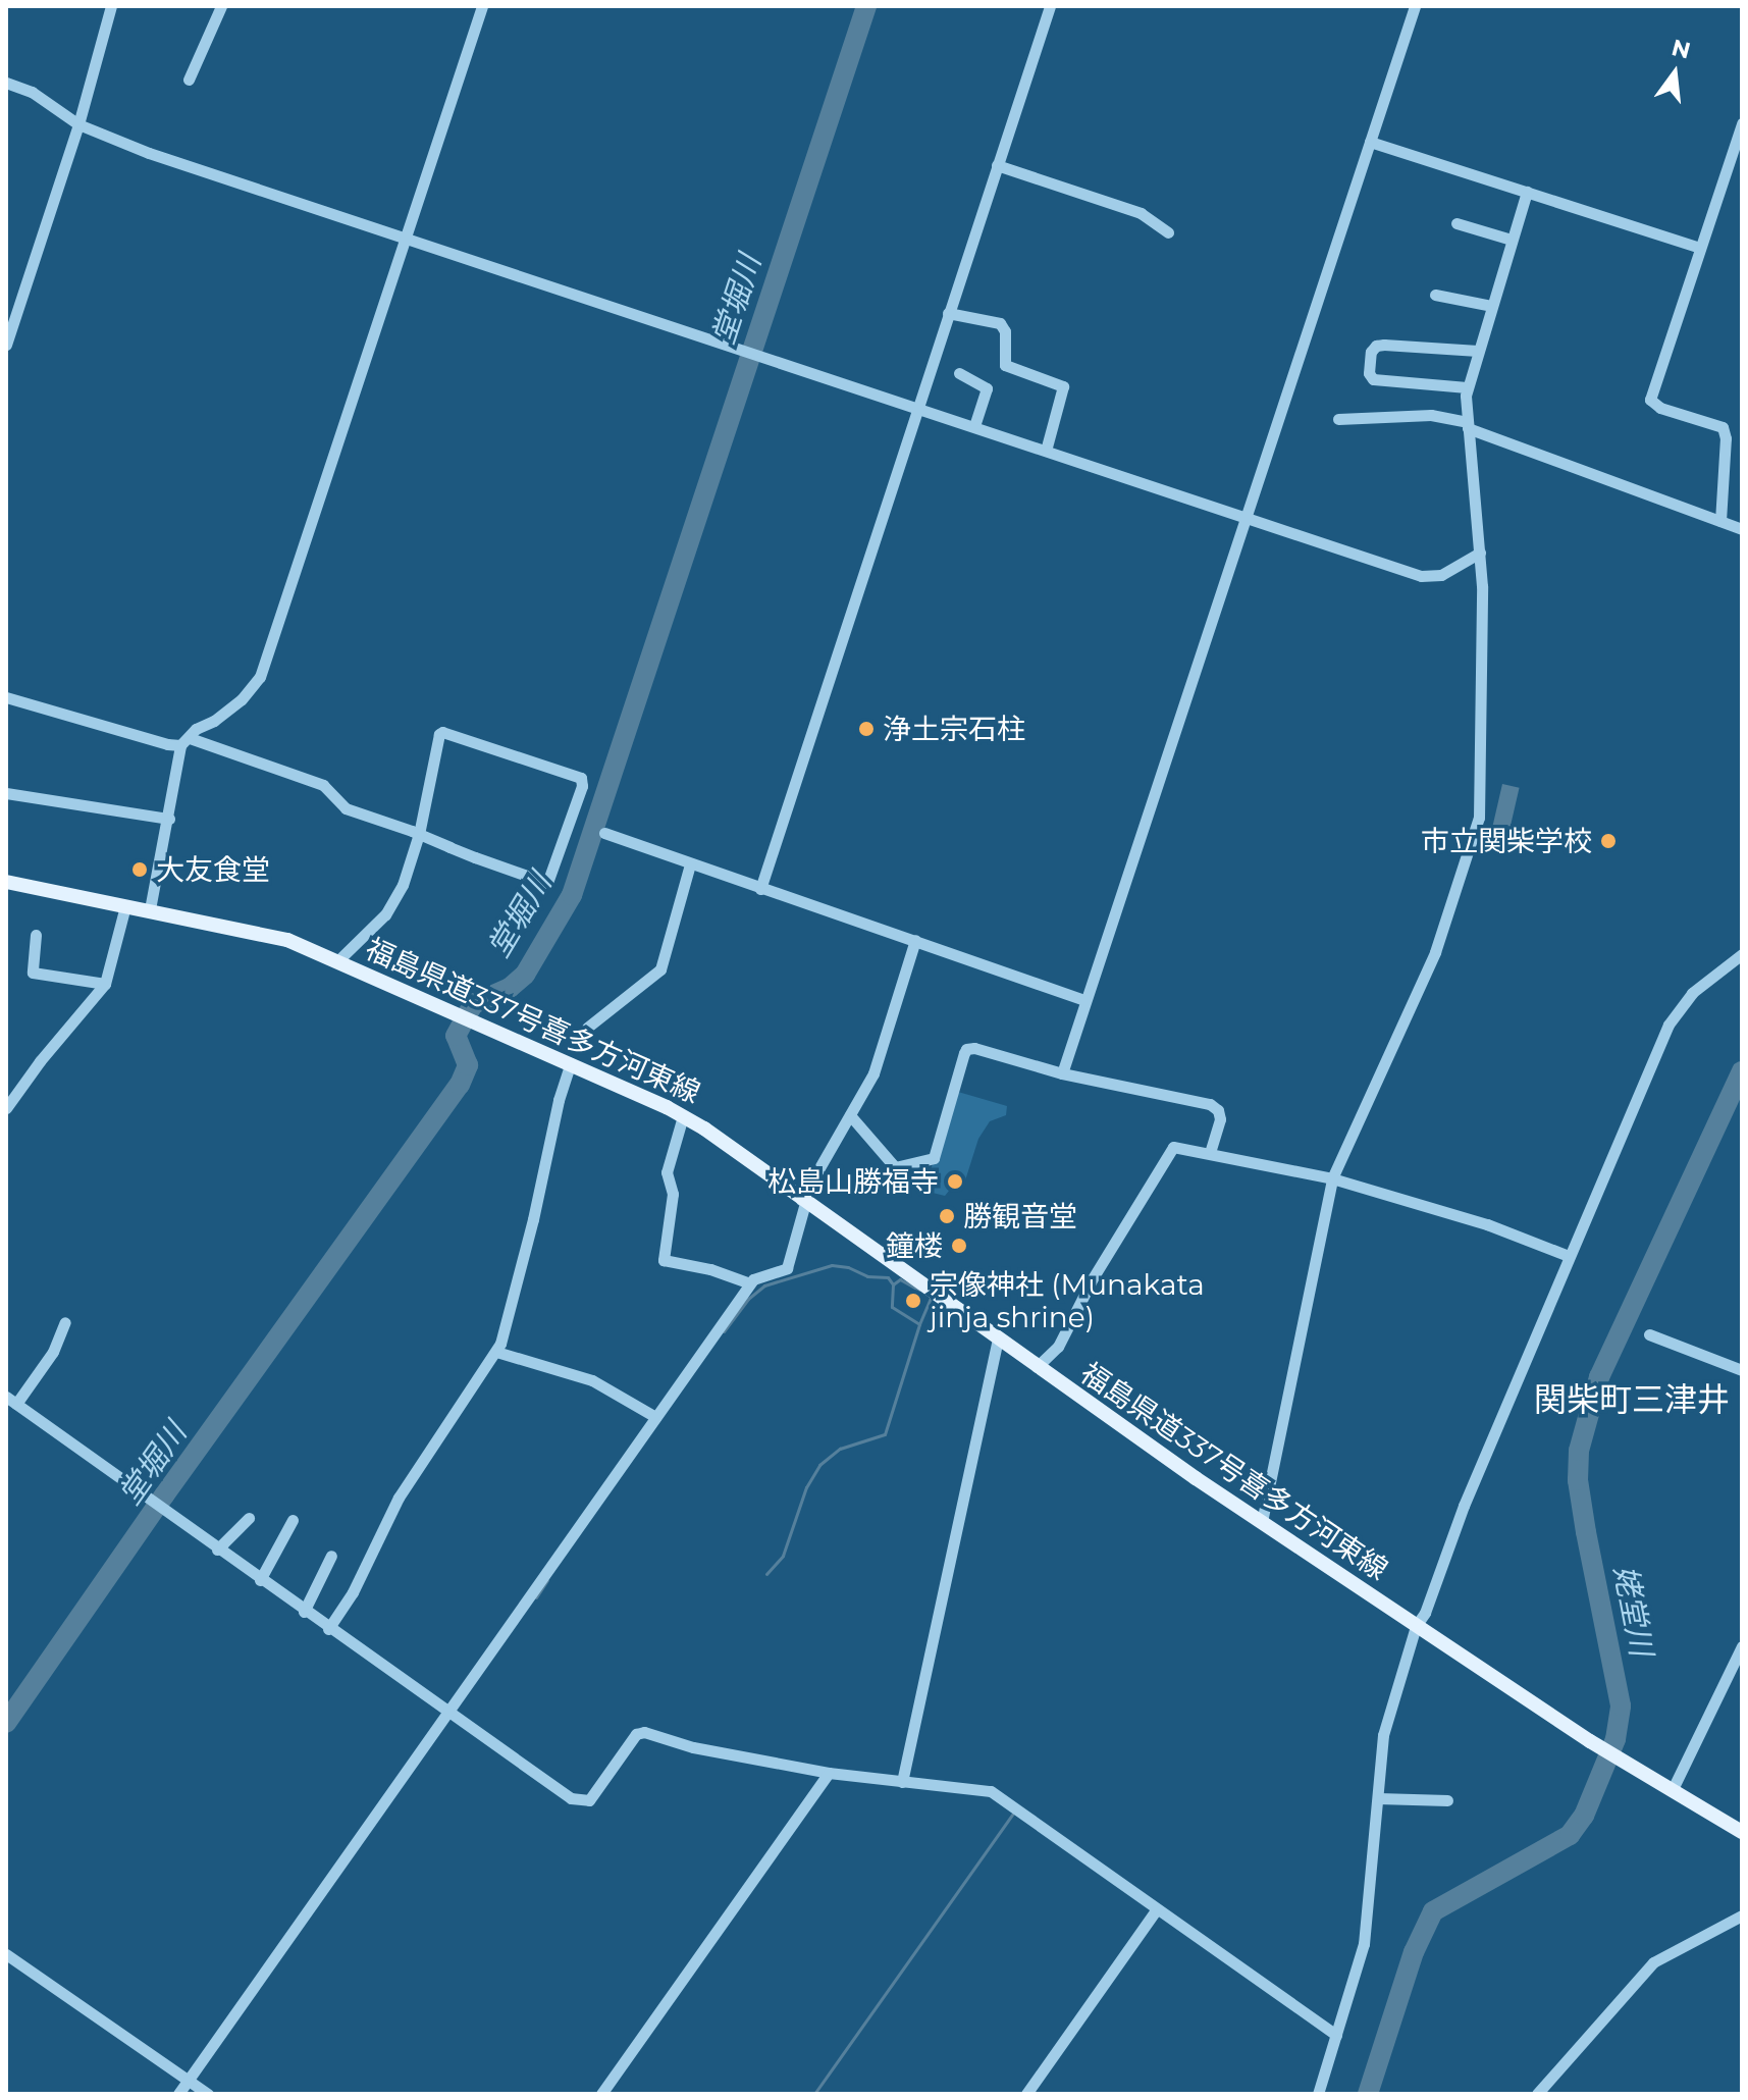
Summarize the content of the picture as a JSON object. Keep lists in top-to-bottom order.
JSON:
{
  "streets": {
    "main road": ["福島県道337号喜多方河東線"]
  },
  "districts": ["関柴町三津井"],
  "water": ["堂堀川", "姥堂川"],
  "places": [
    "浄土宗石柱",
    "市立関柴学校",
    "大友食堂",
    "松島山勝福寺",
    "勝観音堂",
    "鐘楼",
    "宗像神社 (Munakata jinja shrine)"
  ],
  "north": "top"
}
